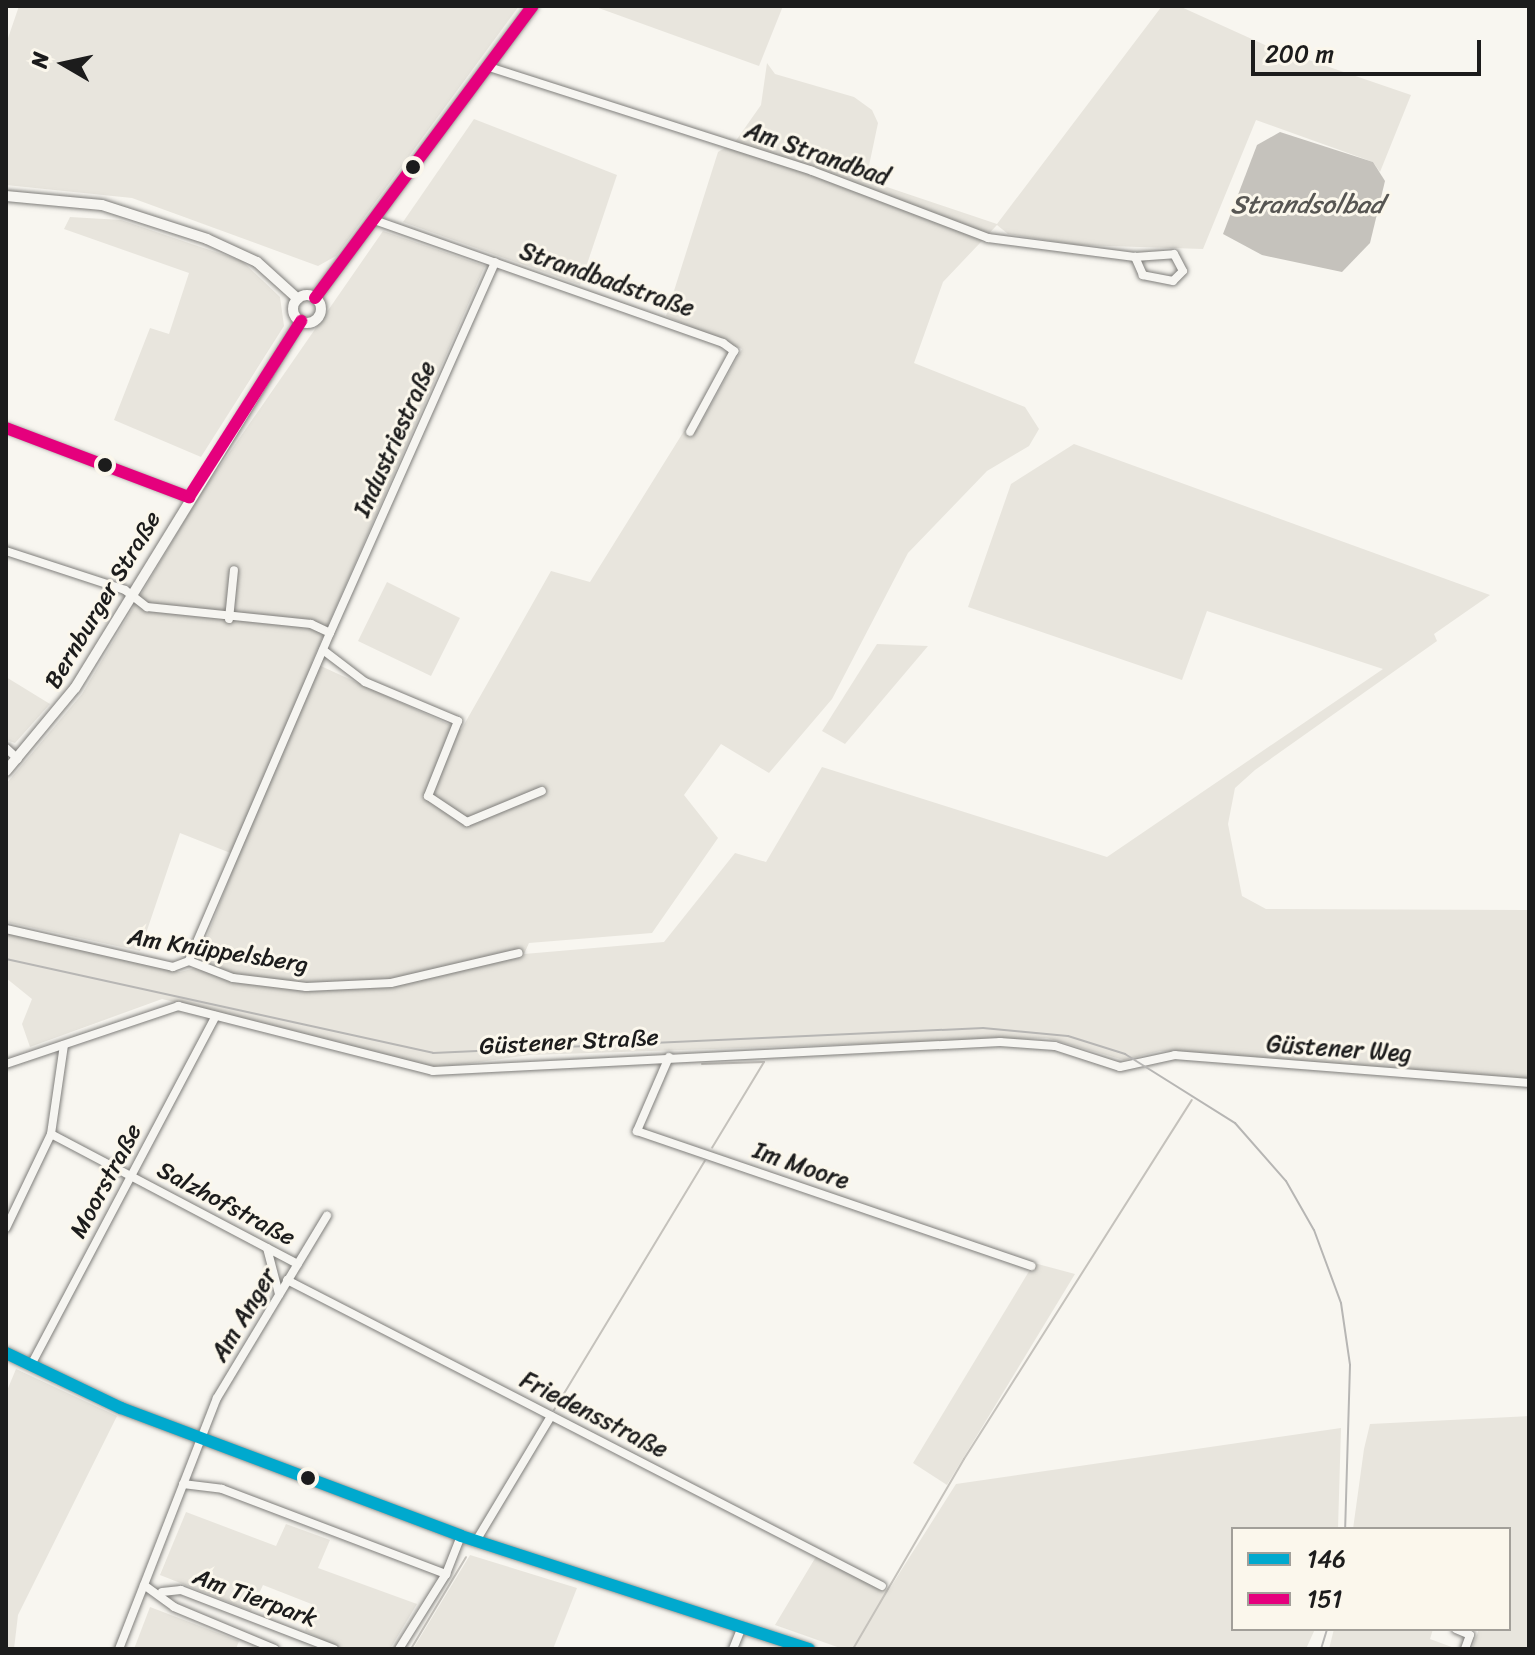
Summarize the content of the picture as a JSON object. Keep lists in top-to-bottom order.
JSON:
{
  "streets": {
    "main road": ["Bernburger Straße"],
    "street": [
      "Am Strandbad",
      "Strandbadstraße",
      "Industriestraße",
      "Am Knüppelsberg",
      "Güstener Straße",
      "Güstener Weg",
      "Im Moore",
      "Moorstraße",
      "Salzhofstraße",
      "Am Anger",
      "Friedensstraße",
      "Am Tierpark"
    ]
  },
  "crossings": [
    ["Strandbadstraße", "Industriestraße"],
    ["Industriestraße", "Am Knüppelsberg"],
    ["Güstener Straße", "Güstener Weg"],
    ["Güstener Straße", "Im Moore"],
    ["Güstener Straße", "Moorstraße"],
    ["Moorstraße", "Salzhofstraße"],
    ["Salzhofstraße", "Am Anger"],
    ["Am Anger", "Friedensstraße"]
  ],
  "water": ["Strandsolbad"],
  "lines": ["transit line 151", "transit line 146"],
  "legend": ["146", "151"],
  "scale_bar": "200 m",
  "north": "left"
}
